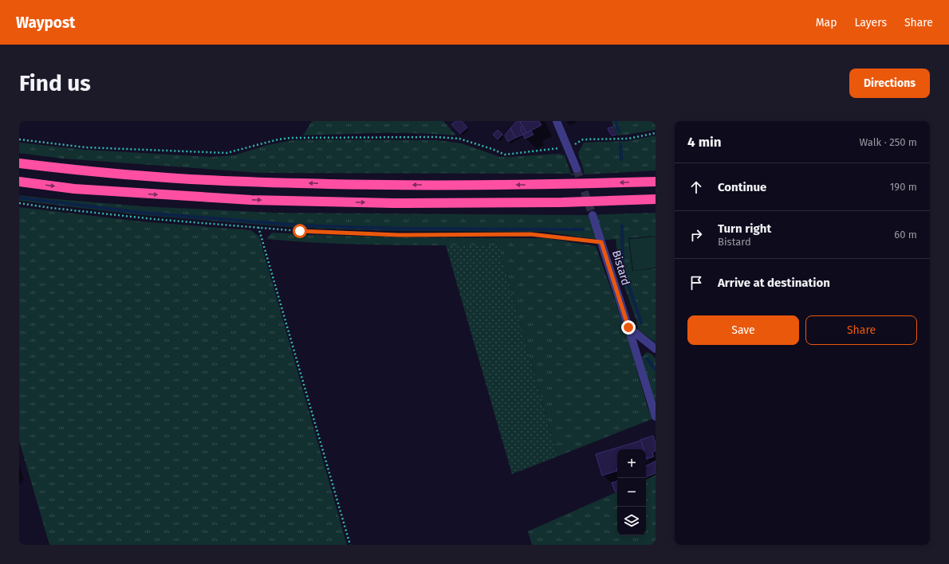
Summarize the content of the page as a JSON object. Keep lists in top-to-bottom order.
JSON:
{
  "streets": {
    "street": ["Bistard"]
  },
  "page": {
    "header": "Waypost",
    "nav": ["Map", "Layers", "Share"],
    "buttons": [
      "Directions",
      ["Save", "Share"]
    ],
    "title": "Find us",
    "heading": ["4 min", "Walk · 250 m"],
    "list": [
      ["Continue", "190 m"],
      ["Turn right", "Bistard", "60 m"],
      "Arrive at destination"
    ],
    "map_buttons": ["+", "−"]
  }
}
